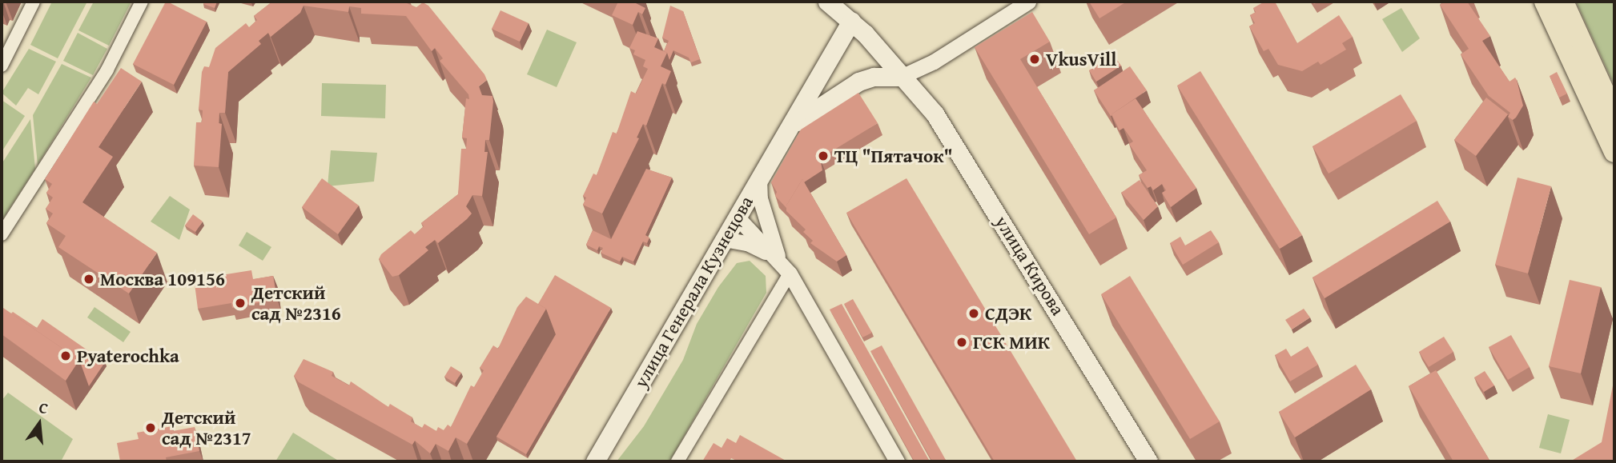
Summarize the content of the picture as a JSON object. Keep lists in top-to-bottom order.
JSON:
{
  "streets": {
    "main road": ["улица Кирова", "улица Генерала Кузнецова"]
  },
  "crossings": [
    ["улица Кирова", "улица Генерала Кузнецова"]
  ],
  "places": [
    "VkusVill",
    "ТЦ \"Пятачок\"",
    "Москва 109156",
    "Детский сад №2316",
    "СДЭК",
    "ГСК МИК",
    "Pyaterochka",
    "Детский сад №2317"
  ],
  "north": "top"
}
